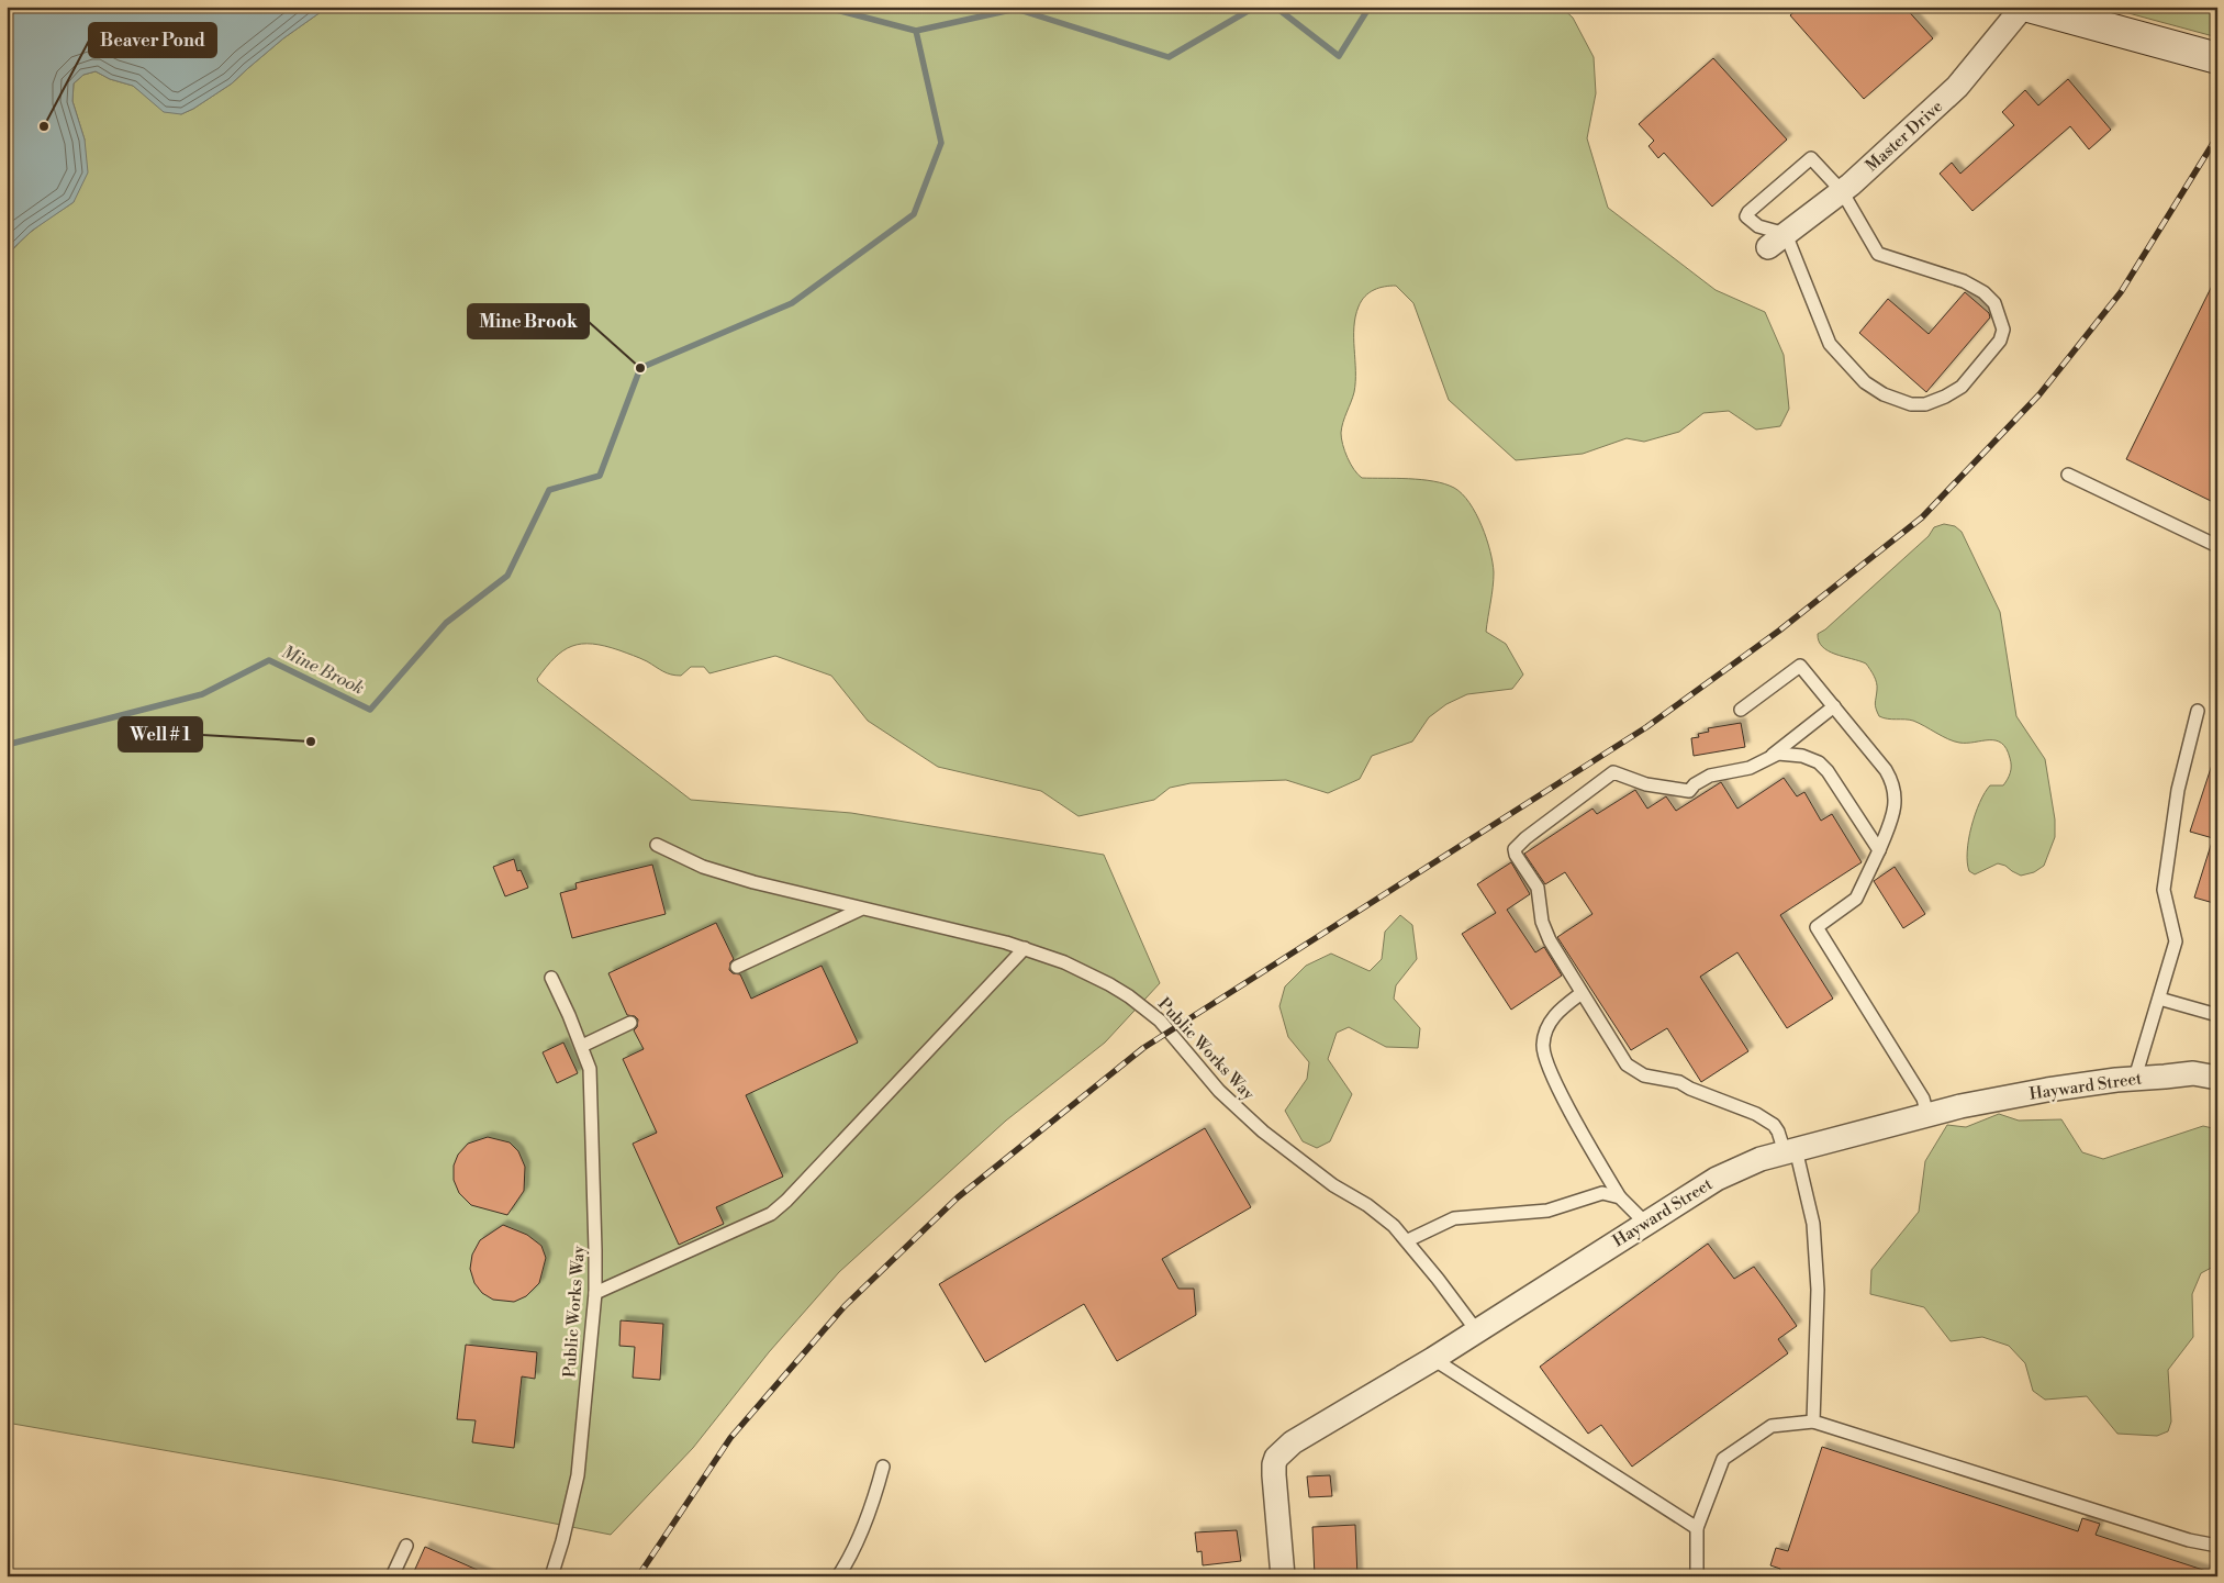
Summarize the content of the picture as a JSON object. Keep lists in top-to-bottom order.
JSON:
{
  "streets": {
    "street": ["Master Drive", "Hayward Street"],
    "lane": ["Public Works Way"]
  },
  "crossings": [
    ["Public Works Way", "Hayward Street"]
  ],
  "water": ["Mine Brook"],
  "places": ["Beaver Pond", "Mine Brook", "Well # 1"]
}
